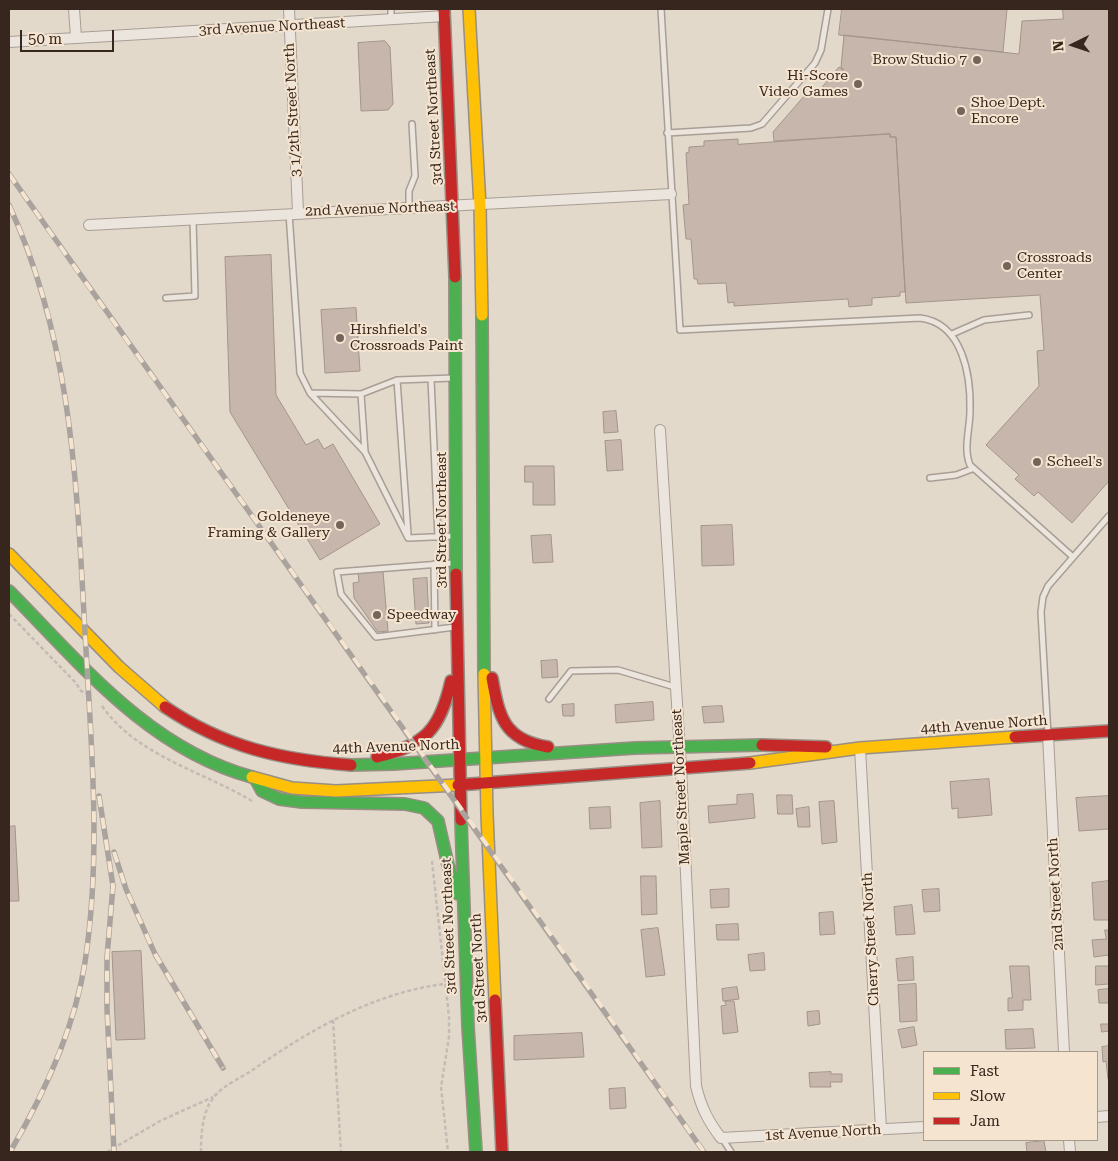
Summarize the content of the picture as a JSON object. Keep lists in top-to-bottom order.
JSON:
{
  "streets": {
    "main road": ["3rd Street Northeast", "44th Avenue North", "3rd Street North"],
    "street": [
      "3rd Avenue Northeast",
      "3 1/2th Street North",
      "2nd Avenue Northeast",
      "Maple Street Northeast",
      "2nd Street North",
      "Cherry Street North",
      "1st Avenue North"
    ]
  },
  "crossings": [
    ["3rd Avenue Northeast", "3 1/2th Street North"],
    ["3rd Avenue Northeast", "3rd Street Northeast"],
    ["3 1/2th Street North", "2nd Avenue Northeast"],
    ["3rd Street Northeast", "2nd Avenue Northeast"],
    ["3rd Street Northeast", "44th Avenue North"],
    ["44th Avenue North", "Maple Street Northeast"],
    ["44th Avenue North", "2nd Street North"],
    ["44th Avenue North", "Cherry Street North"],
    ["44th Avenue North", "3rd Street North"],
    ["Maple Street Northeast", "1st Avenue North"],
    ["Cherry Street North", "1st Avenue North"]
  ],
  "places": [
    "Brow Studio 7",
    "Hi-Score Video Games",
    "Shoe Dept. Encore",
    "Crossroads Center",
    "Hirshfield's Crossroads Paint",
    "Scheel's",
    "Goldeneye Framing & Gallery",
    "Speedway"
  ],
  "legend": ["Fast", "Slow", "Jam"],
  "scale_bar": "50 m",
  "north": "left"
}
